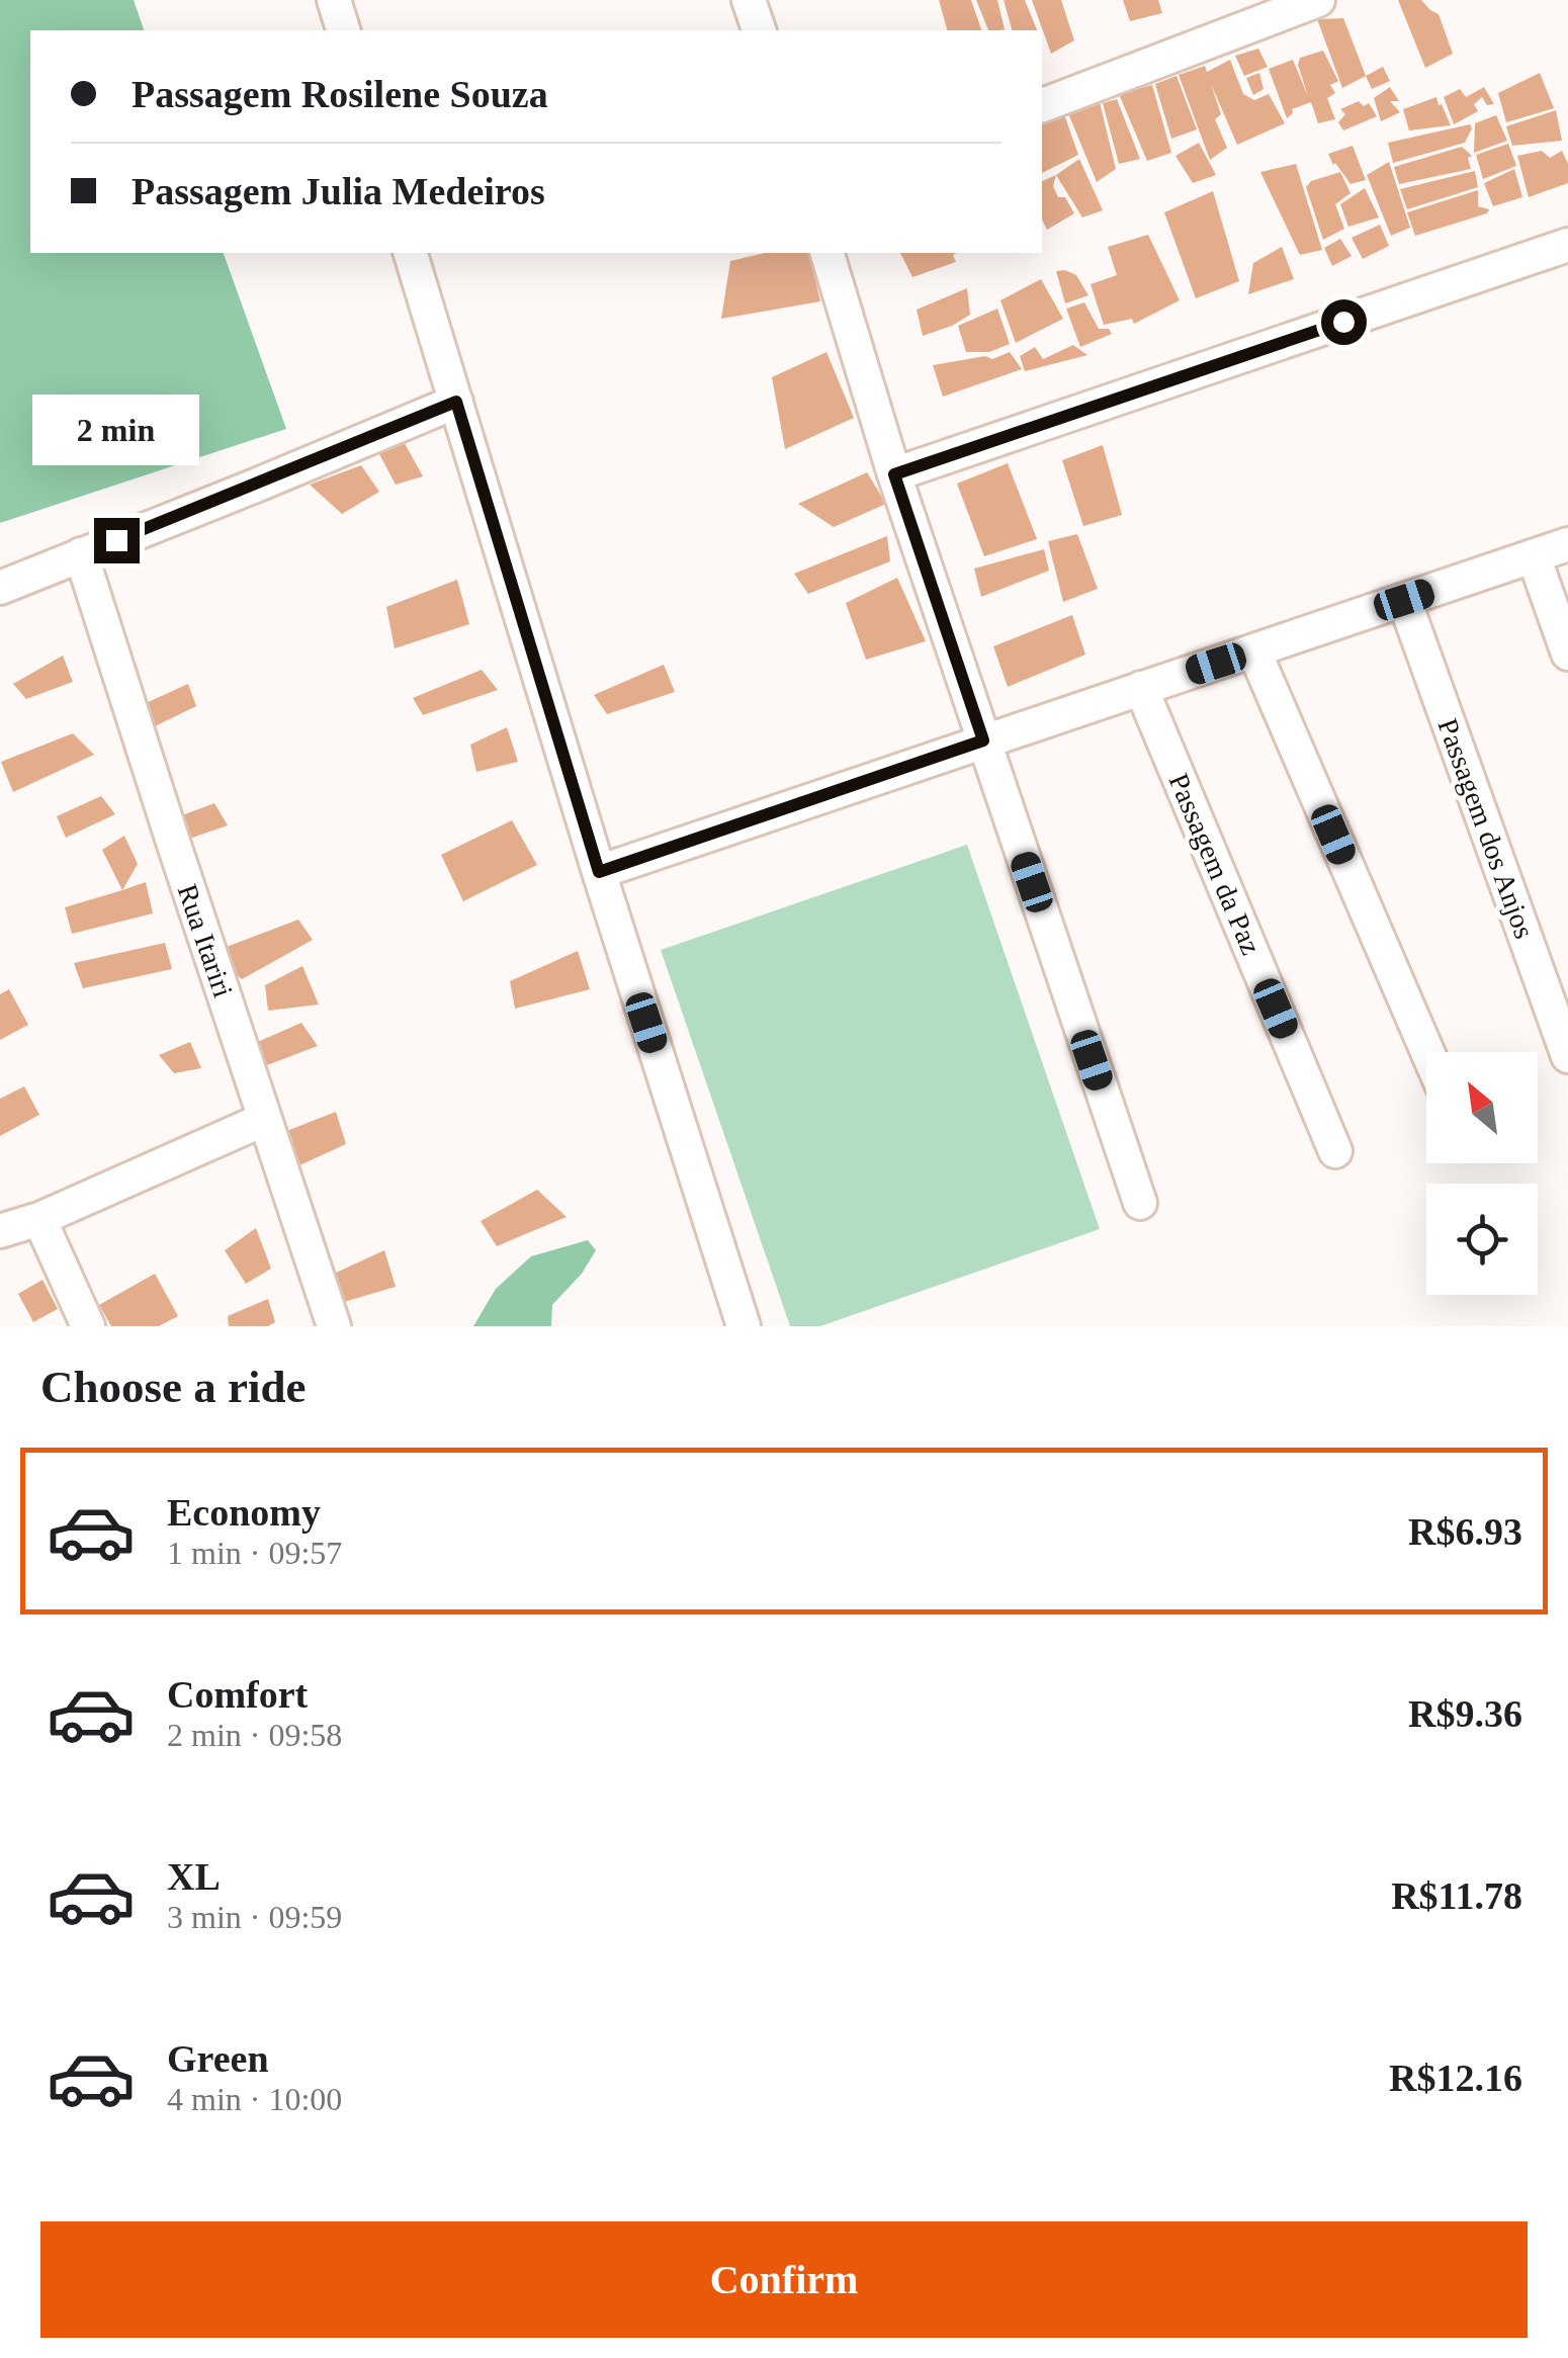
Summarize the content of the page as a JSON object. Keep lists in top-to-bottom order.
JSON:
{
  "streets": {
    "street": ["Passagem dos Anjos", "Passagem da Paz", "Rua Itariri"]
  },
  "north": "top left",
  "page": {
    "banner": ["Passagem Rosilene Souza", "Passagem Julia Medeiros"],
    "bubble": "2 min",
    "heading": "Choose a ride",
    "list": [
      {
        "name": "Economy",
        "note": "1 min · 09:57",
        "value": "R$6.93"
      },
      {
        "name": "Comfort",
        "note": "2 min · 09:58",
        "value": "R$9.36"
      },
      {
        "name": "XL",
        "note": "3 min · 09:59",
        "value": "R$11.78"
      },
      {
        "name": "Green",
        "note": "4 min · 10:00",
        "value": "R$12.16"
      }
    ],
    "buttons": "Confirm"
  }
}
